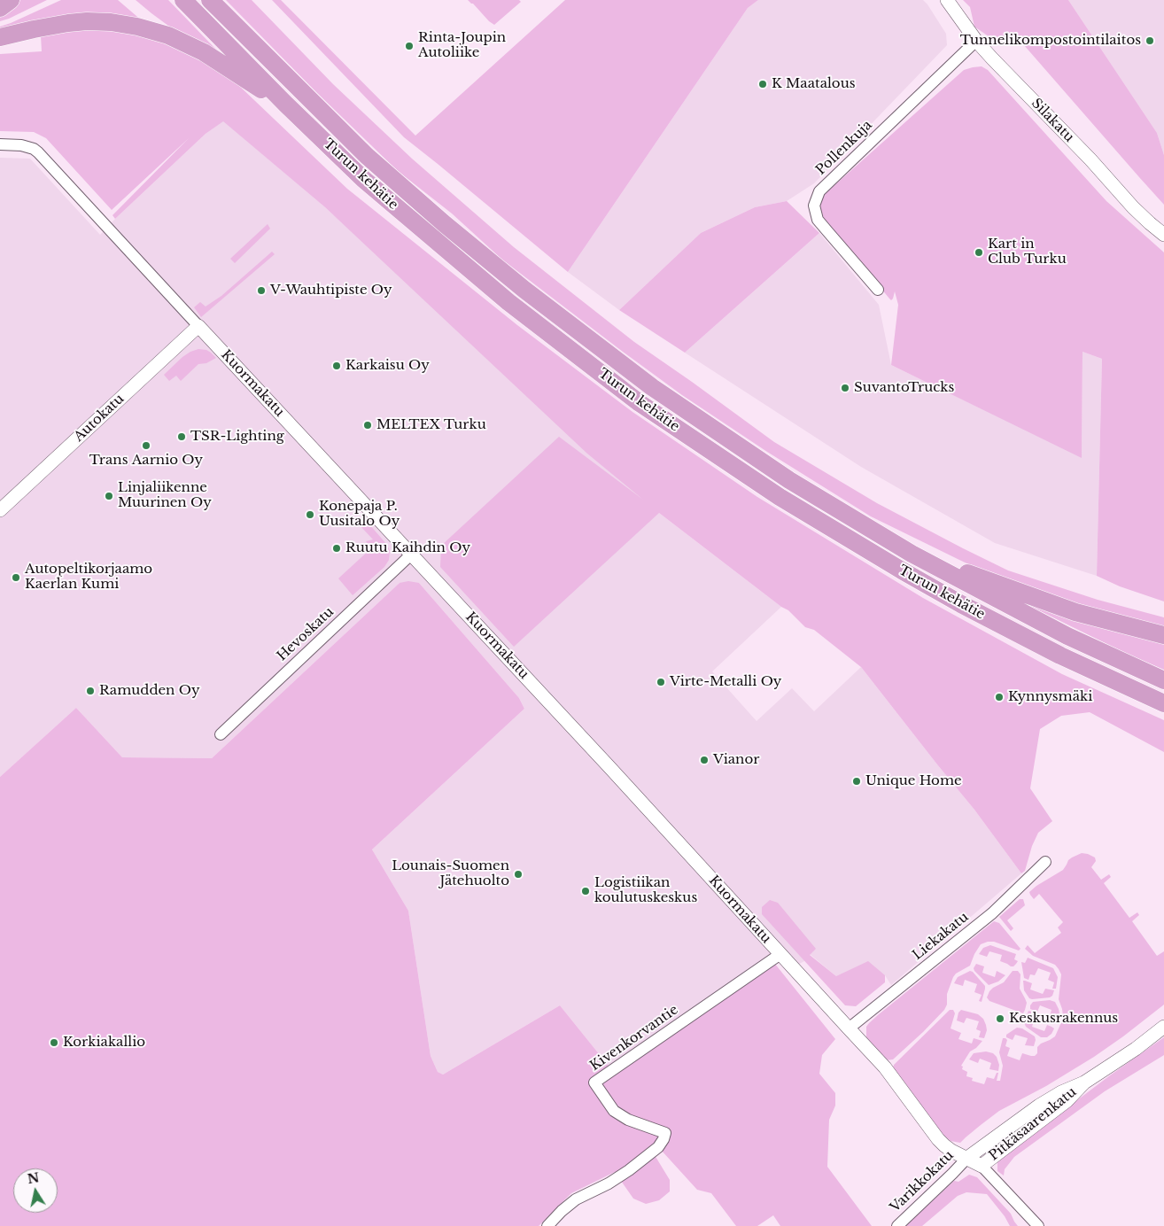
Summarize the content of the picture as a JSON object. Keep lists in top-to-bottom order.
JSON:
{
  "streets": {
    "highway": ["Turun kehätie"],
    "street": [
      "Silakatu",
      "Pollenkuja",
      "Kuormakatu",
      "Autokatu",
      "Hevoskatu",
      "Liekakatu",
      "Kivenkorvantie",
      "Pitkäsaarenkatu",
      "Varikkokatu"
    ]
  },
  "crossings": [
    ["Silakatu", "Pollenkuja"],
    ["Kuormakatu", "Autokatu"],
    ["Kuormakatu", "Hevoskatu"],
    ["Kuormakatu", "Liekakatu"],
    ["Kuormakatu", "Kivenkorvantie"],
    ["Kuormakatu", "Pitkäsaarenkatu"],
    ["Kuormakatu", "Varikkokatu"],
    ["Pitkäsaarenkatu", "Varikkokatu"]
  ],
  "places": [
    "Tunnelikompostointilaitos",
    "Rinta-Joupin Autoliike",
    "K Maatalous",
    "Kart in Club Turku",
    "V-Wauhtipiste Oy",
    "Karkaisu Oy",
    "SuvantoTrucks",
    "MELTEX Turku",
    "TSR-Lighting",
    "Trans Aarnio Oy",
    "Linjaliikenne Muurinen Oy",
    "Konepaja P. Uusitalo Oy",
    "Ruutu Kaihdin Oy",
    "Autopeltikorjaamo Kaerlan Kumi",
    "Virte-Metalli Oy",
    "Ramudden Oy",
    "Kynnysmäki",
    "Vianor",
    "Unique Home",
    "Lounais-Suomen Jätehuolto",
    "Logistiikan koulutuskeskus",
    "Keskusrakennus",
    "Korkiakallio"
  ],
  "north": "top"
}
